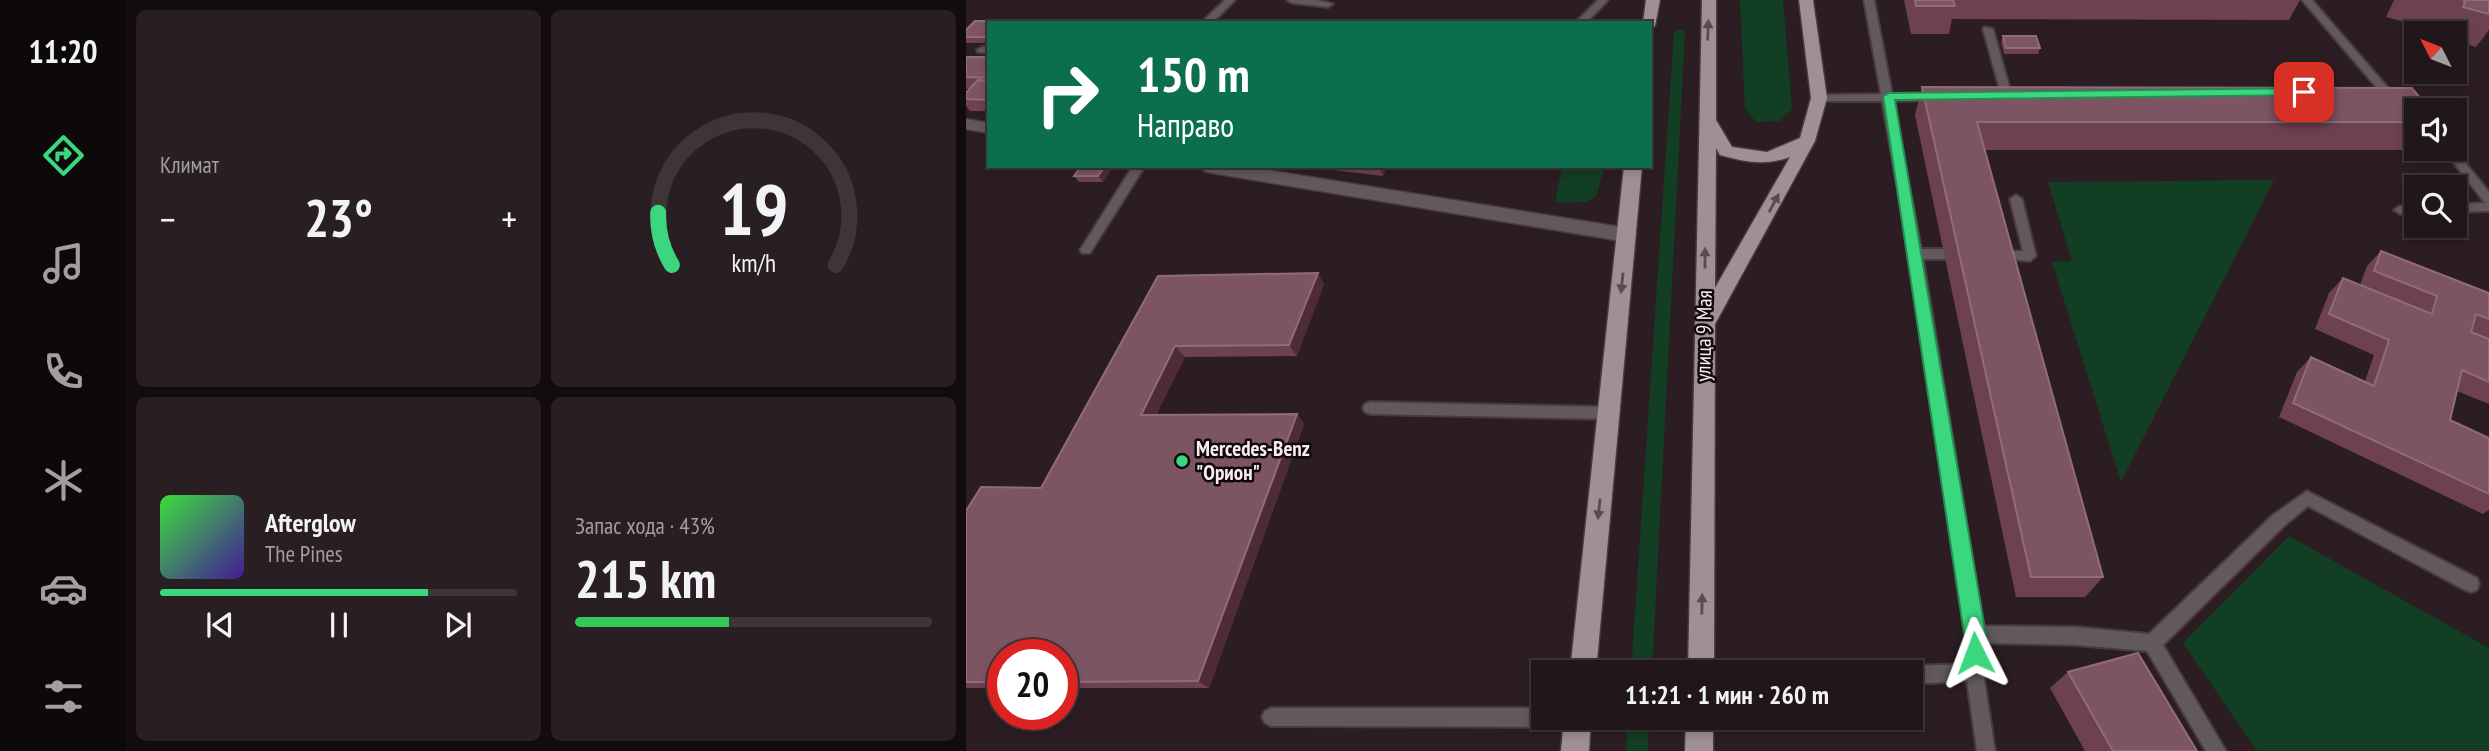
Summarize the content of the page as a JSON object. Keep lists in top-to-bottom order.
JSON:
{
  "streets": {
    "main road": ["улица 9 Мая"]
  },
  "places": ["Mercedes-Benz \"Орион\""],
  "north": "top left",
  "page": {
    "tabs": "11:20",
    "tile": [
      "Климат",
      ["Запас хода · 43%", "215 km"]
    ],
    "turn": ["150 m", "Направо"],
    "heat": ["−", "23°", "+"],
    "song": ["Afterglow", "The Pines"],
    "limit": "20",
    "trip": "11:21 · 1 мин · 260 m",
    "gauge": ["19", "km/h"]
  }
}
